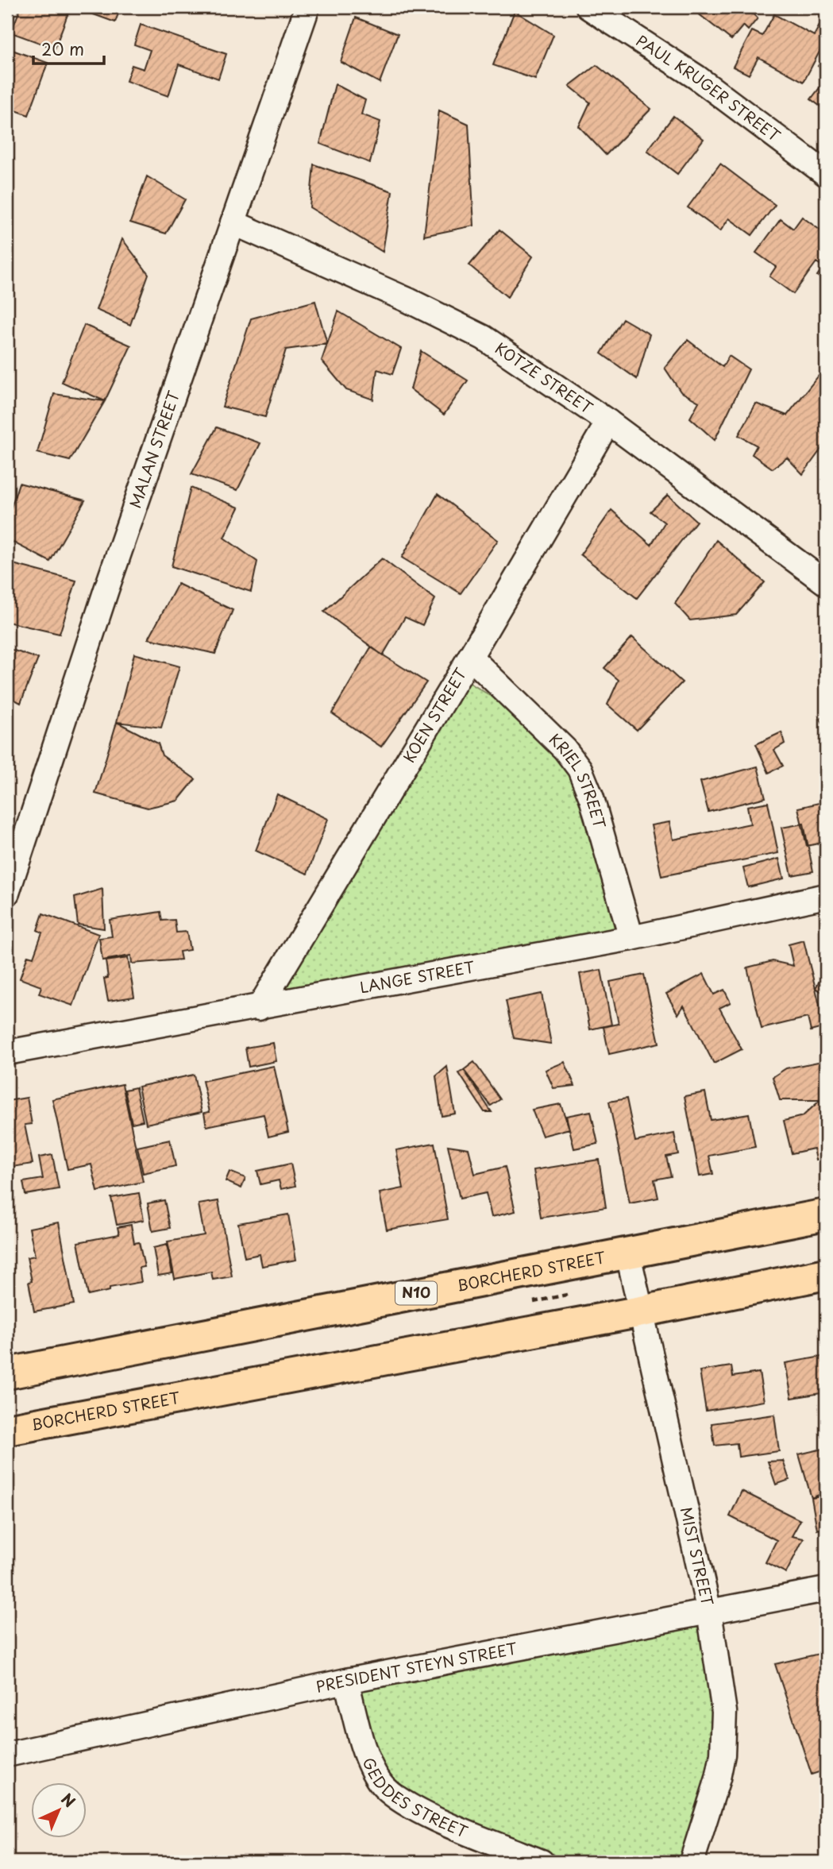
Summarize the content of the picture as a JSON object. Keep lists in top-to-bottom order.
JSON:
{
  "streets": {
    "highway": ["BORCHERD STREET", "N10"],
    "street": [
      "PAUL KRUGER STREET",
      "KOTZE STREET",
      "MALAN STREET",
      "KOEN STREET",
      "KRIEL STREET",
      "LANGE STREET",
      "MIST STREET",
      "PRESIDENT STEYN STREET",
      "GEDDES STREET"
    ]
  },
  "crossings": [
    ["KOTZE STREET", "MALAN STREET"],
    ["KOTZE STREET", "KOEN STREET"],
    ["KOEN STREET", "KRIEL STREET"],
    ["KOEN STREET", "LANGE STREET"],
    ["KRIEL STREET", "LANGE STREET"],
    ["BORCHERD STREET", "MIST STREET"],
    ["MIST STREET", "PRESIDENT STEYN STREET"],
    ["PRESIDENT STEYN STREET", "GEDDES STREET"]
  ],
  "scale_bar": "20 m",
  "north": "top right"
}
